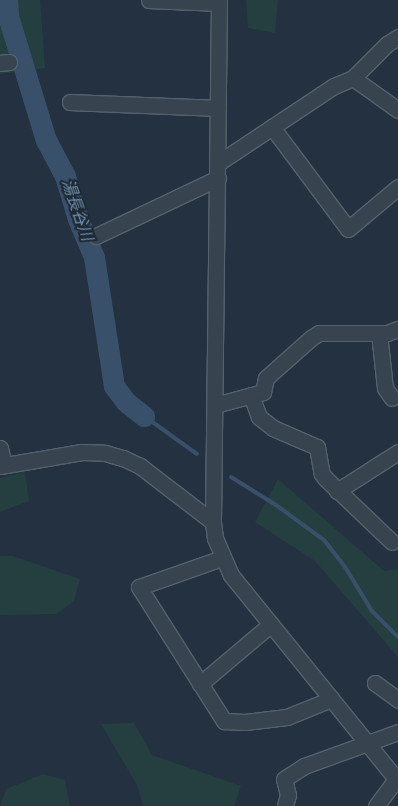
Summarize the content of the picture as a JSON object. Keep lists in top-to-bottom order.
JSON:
{
  "water": ["湯長谷川"]
}
